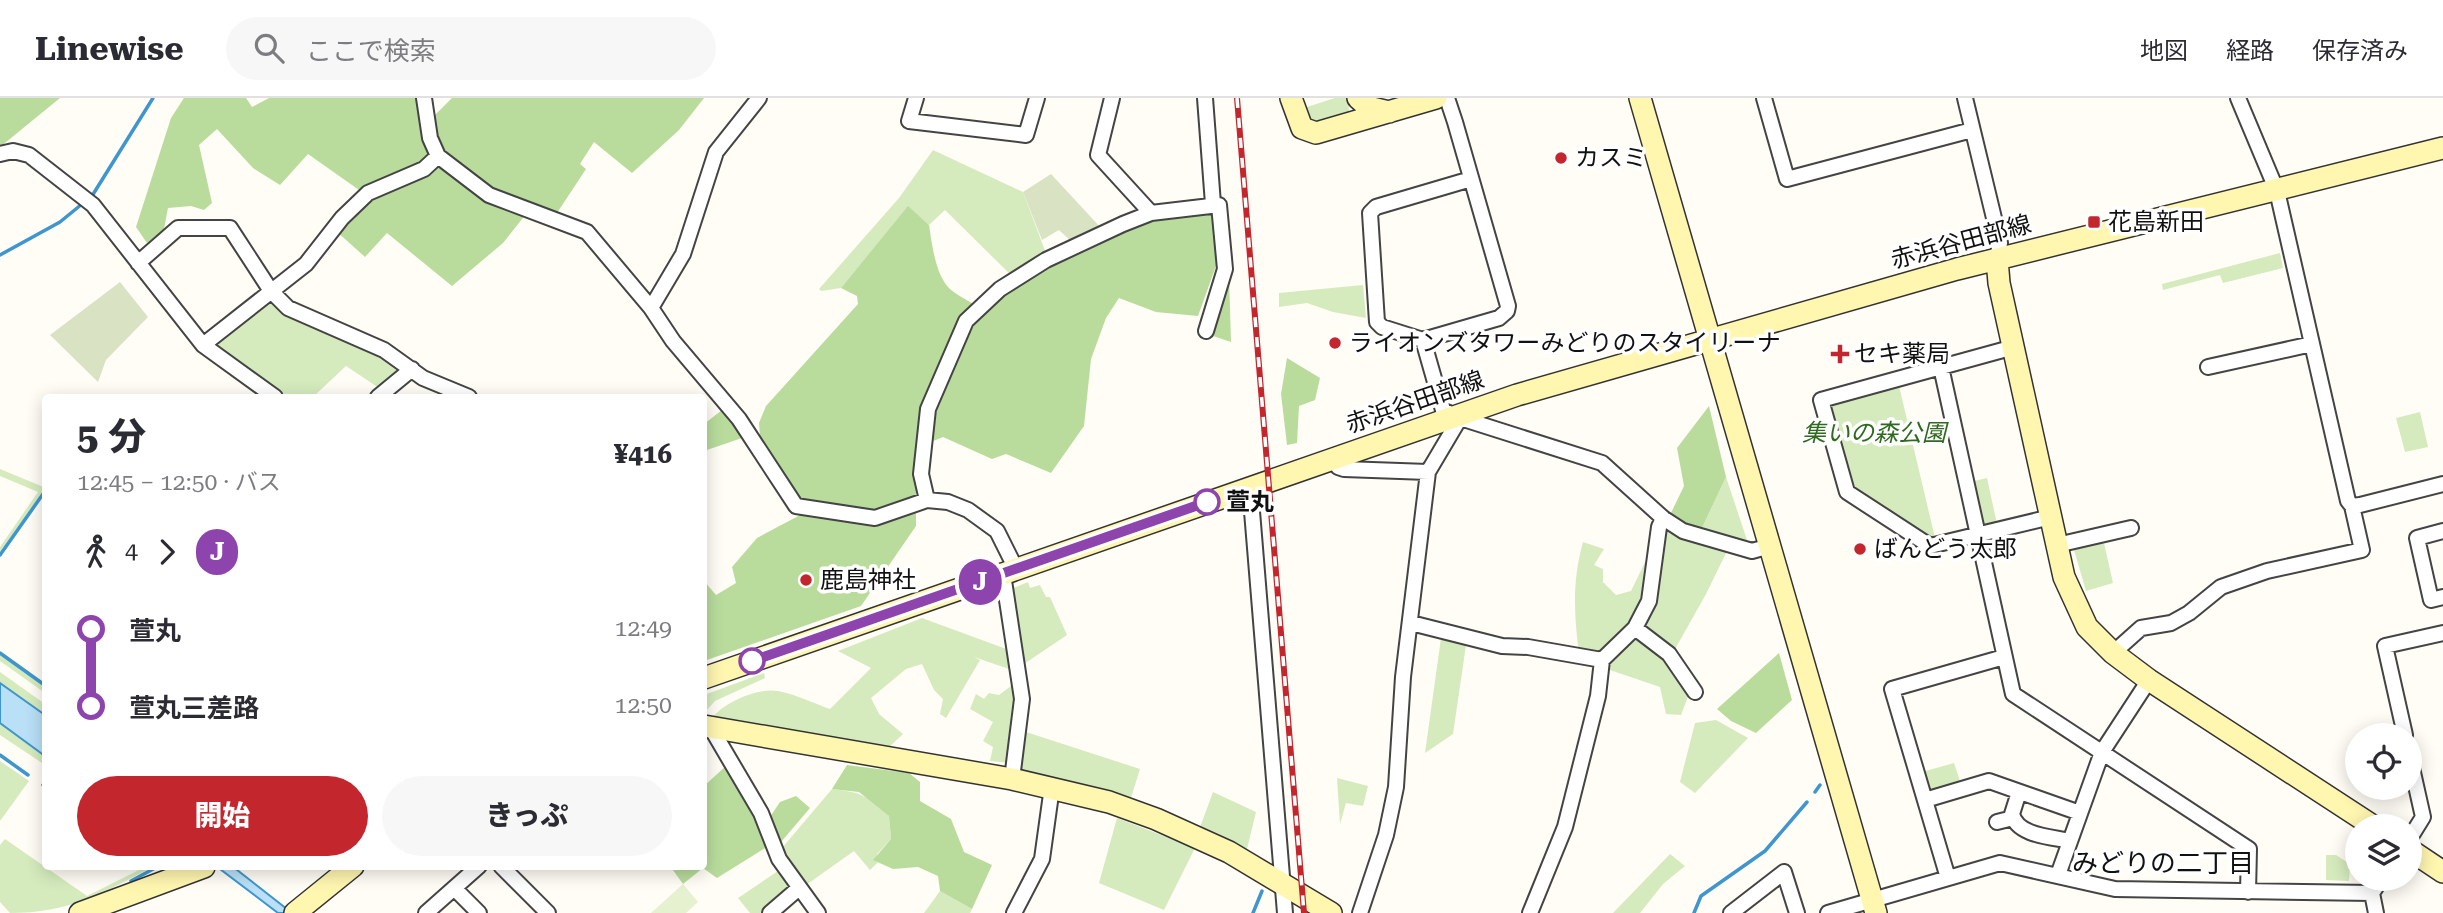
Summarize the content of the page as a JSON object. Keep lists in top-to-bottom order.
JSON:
{
  "streets": {
    "street": ["赤浜谷田部線"]
  },
  "districts": ["みどりの二丁目"],
  "parks": ["集いの森公園"],
  "places": {
    "other": [
      "カスミ",
      "ライオンズタワーみどりのスタイリーナ",
      "萱丸",
      "ばんどう太郎",
      "鹿島神社"
    ],
    "transit": ["花島新田"],
    "health": ["セキ薬局"]
  },
  "lines": ["bus line J"],
  "page": {
    "header": "Linewise",
    "search": "ここで検索",
    "nav": ["地図", "経路", "保存済み"],
    "on_map": "J",
    "heading": ["5 分", "12:45 – 12:50 · バス", "¥416"],
    "legs": ["4", "J"],
    "list": [
      {
        "name": "萱丸",
        "value": "12:49"
      },
      {
        "name": "萱丸三差路",
        "value": "12:50"
      }
    ],
    "buttons": ["開始", "きっぷ"]
  }
}
